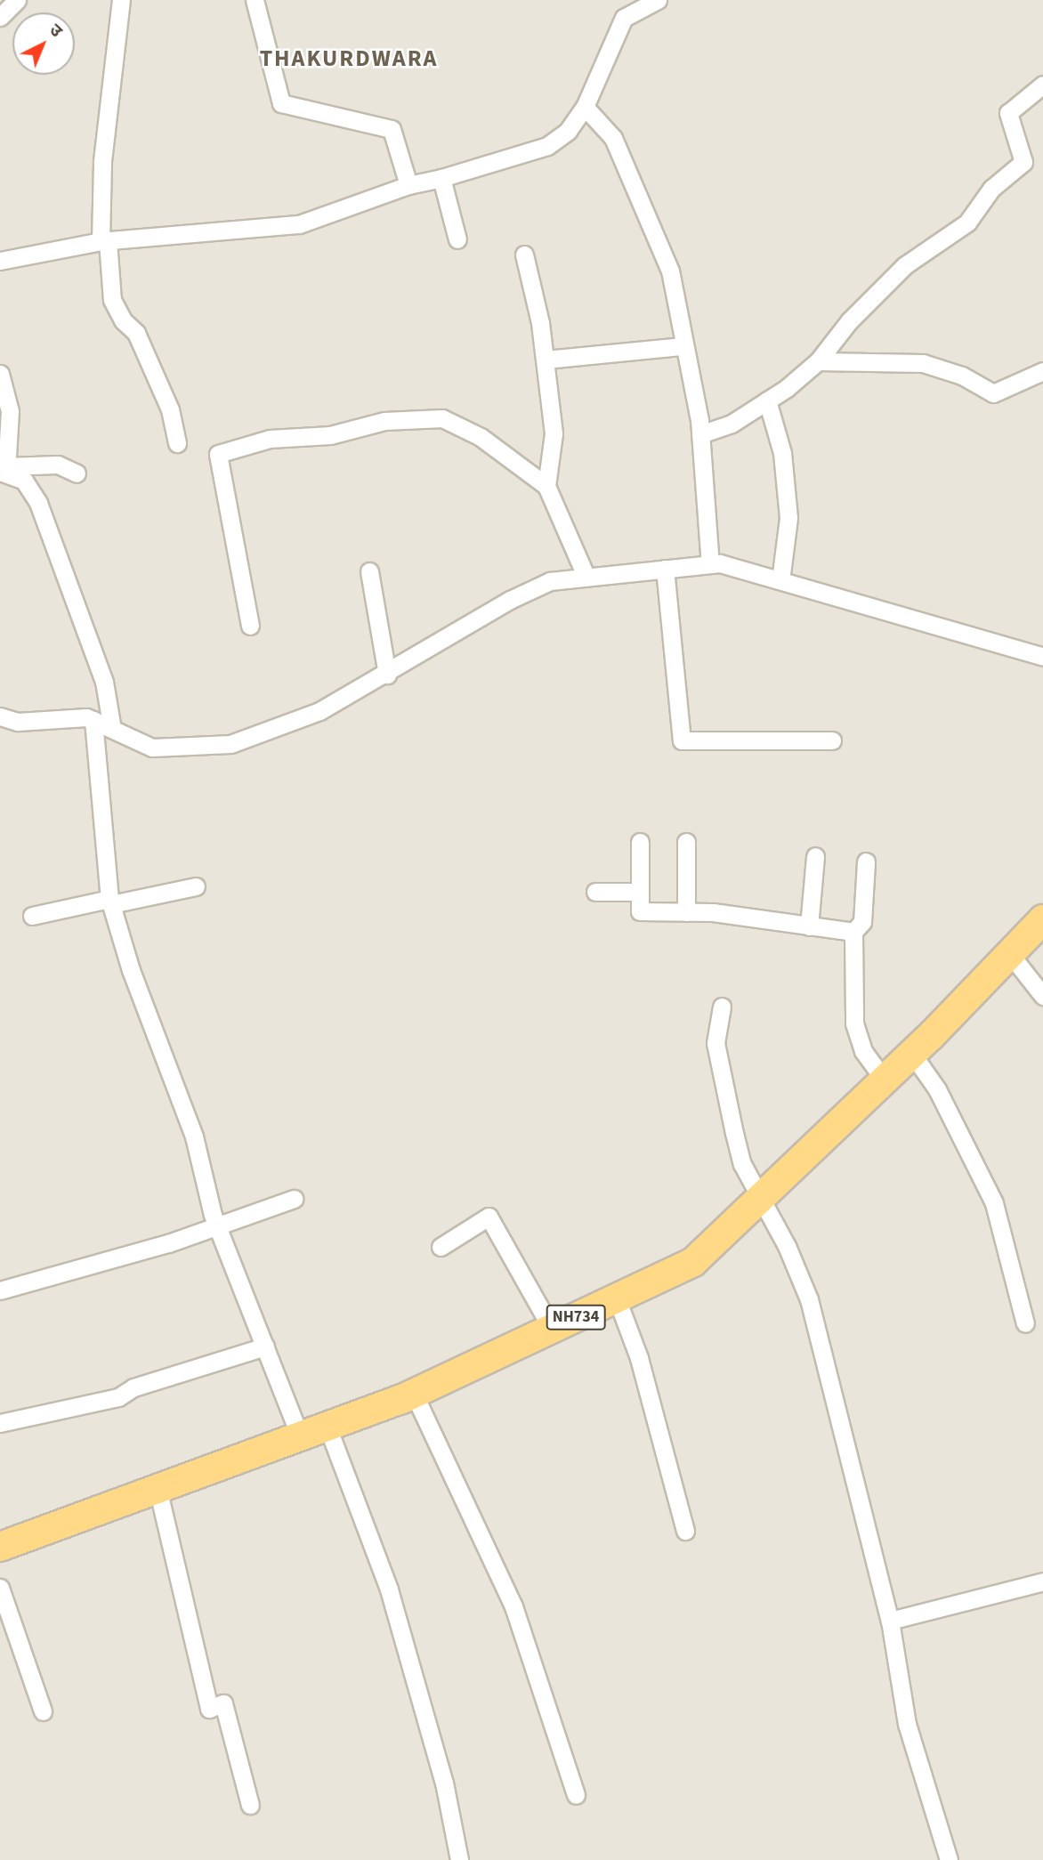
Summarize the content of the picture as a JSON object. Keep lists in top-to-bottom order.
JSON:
{
  "streets": {
    "highway": ["NH734"]
  },
  "districts": ["THAKURDWARA"],
  "north": "top right"
}
